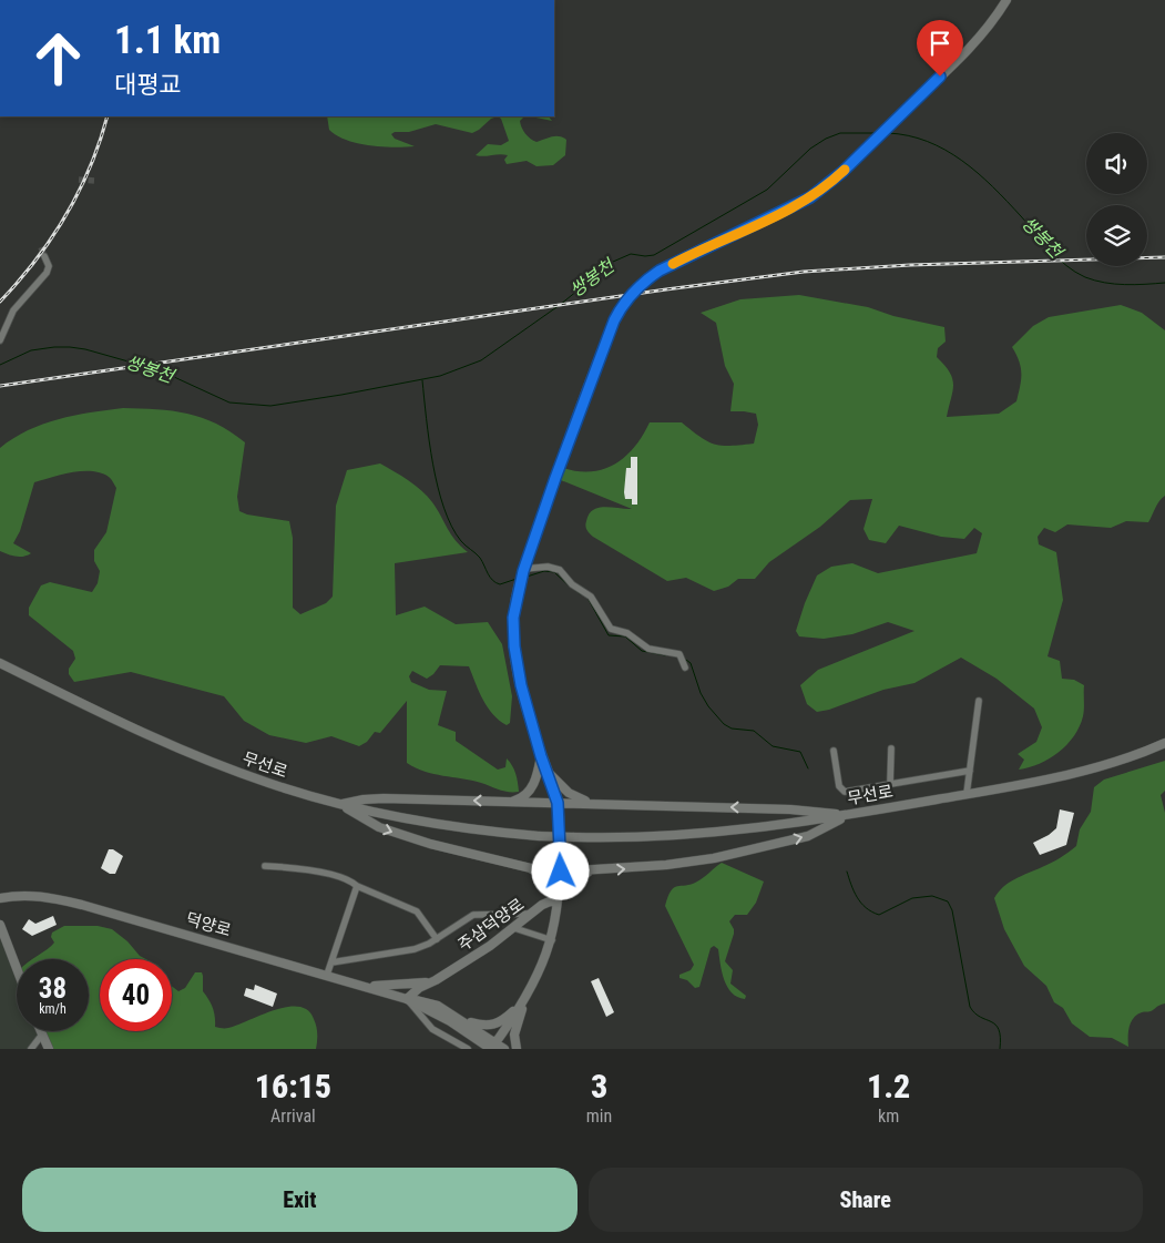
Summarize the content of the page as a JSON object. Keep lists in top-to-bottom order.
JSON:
{
  "streets": {
    "street": ["무선로", "덕양로", "주삼덕양로"]
  },
  "crossings": [
    ["덕양로", "주삼덕양로"]
  ],
  "water": ["쌍봉천"],
  "page": {
    "turn": ["1.1 km", "대평교"],
    "speed": "38 km/h",
    "limit": "40",
    "eta": [
      "16:15",
      "Arrival",
      "3",
      "min",
      "1.2",
      "km"
    ],
    "buttons": ["Exit", "Share"]
  }
}
